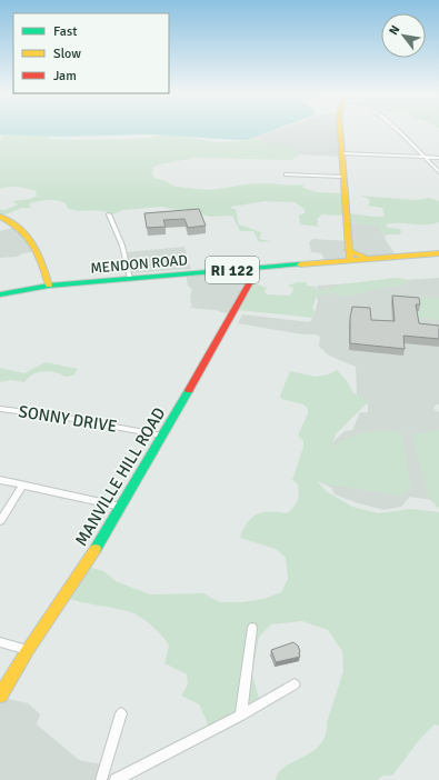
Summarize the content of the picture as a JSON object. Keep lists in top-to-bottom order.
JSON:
{
  "streets": {
    "main road": ["MENDON ROAD", "RI 122", "MANVILLE HILL ROAD"],
    "street": ["SONNY DRIVE"]
  },
  "crossings": [
    ["MENDON ROAD", "MANVILLE HILL ROAD"],
    ["SONNY DRIVE", "MANVILLE HILL ROAD"]
  ],
  "legend": ["Fast", "Slow", "Jam"],
  "north": "top left"
}
